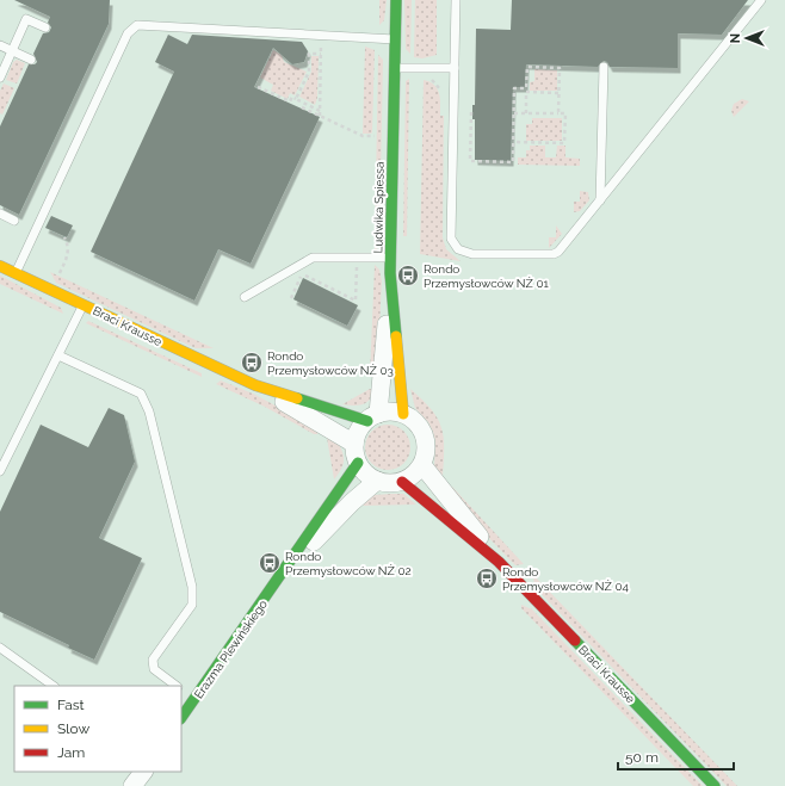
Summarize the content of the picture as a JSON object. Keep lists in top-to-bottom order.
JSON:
{
  "streets": {
    "street": ["Ludwika Spiessa", "Braci Krausse", "Erazma Plewińskiego"]
  },
  "crossings": [
    ["Ludwika Spiessa", "Braci Krausse"],
    ["Ludwika Spiessa", "Erazma Plewińskiego"],
    ["Braci Krausse", "Erazma Plewińskiego"]
  ],
  "places": {
    "bus stop": [
      "Rondo Przemysłowców NŻ 01",
      "Rondo Przemysłowców NŻ 03",
      "Rondo Przemysłowców NŻ 02",
      "Rondo Przemysłowców NŻ 04"
    ]
  },
  "legend": ["Fast", "Slow", "Jam"],
  "scale_bar": "50 m",
  "north": "left"
}
